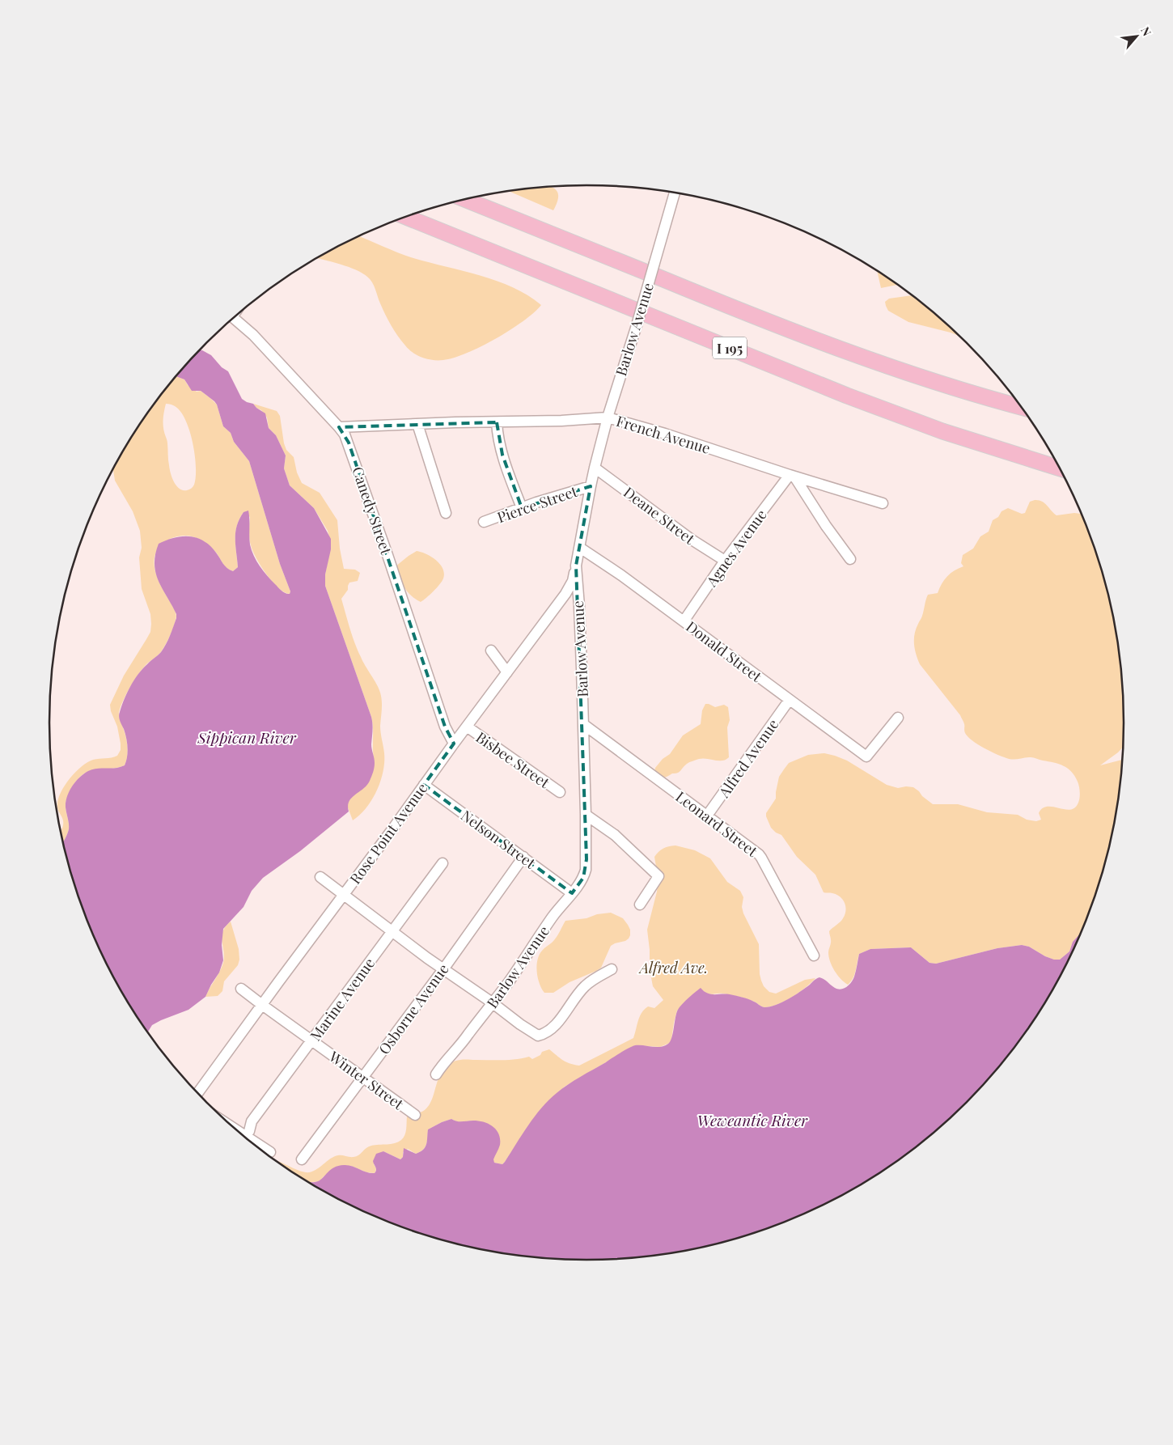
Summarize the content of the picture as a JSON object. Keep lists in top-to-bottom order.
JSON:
{
  "streets": {
    "highway": ["I 195"],
    "street": [
      "Barlow Avenue",
      "French Avenue",
      "Pierce Street",
      "Canedy Street",
      "Deane Street",
      "Agnes Avenue",
      "Donald Street",
      "Alfred Avenue",
      "Bisbee Street",
      "Leonard Street",
      "Rose Point Avenue",
      "Nelson Street",
      "Marine Avenue",
      "Osborne Avenue",
      "Winter Street"
    ]
  },
  "crossings": [
    ["Barlow Avenue", "French Avenue"],
    ["Barlow Avenue", "Pierce Street"],
    ["Barlow Avenue", "Deane Street"],
    ["Barlow Avenue", "Donald Street"],
    ["Barlow Avenue", "Leonard Street"],
    ["Barlow Avenue", "Rose Point Avenue"],
    ["Barlow Avenue", "Nelson Street"],
    ["French Avenue", "Canedy Street"],
    ["French Avenue", "Agnes Avenue"],
    ["Canedy Street", "Rose Point Avenue"],
    ["Deane Street", "Agnes Avenue"],
    ["Agnes Avenue", "Donald Street"],
    ["Donald Street", "Alfred Avenue"],
    ["Alfred Avenue", "Leonard Street"],
    ["Bisbee Street", "Rose Point Avenue"],
    ["Rose Point Avenue", "Nelson Street"],
    ["Rose Point Avenue", "Winter Street"],
    ["Nelson Street", "Osborne Avenue"],
    ["Marine Avenue", "Winter Street"],
    ["Osborne Avenue", "Winter Street"]
  ],
  "water": ["Sippican River", "Weweantic River"],
  "parks": ["Alfred Ave."],
  "north": "top right"
}
